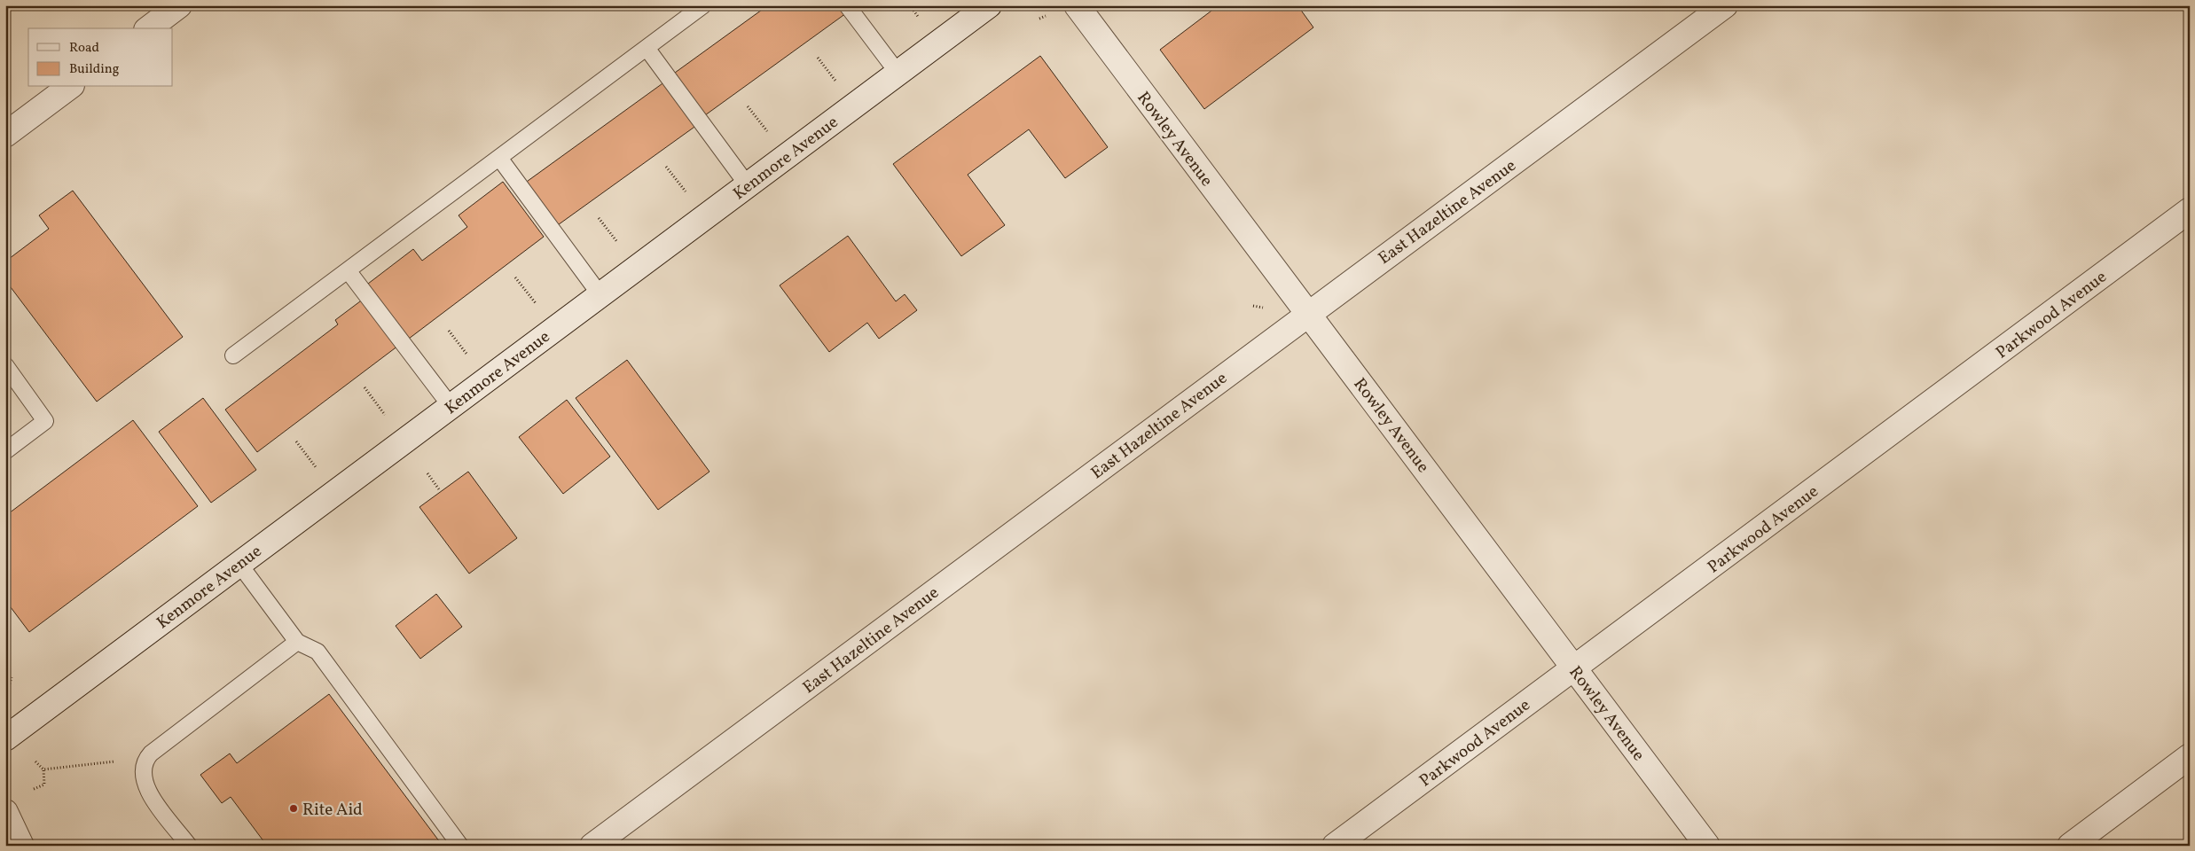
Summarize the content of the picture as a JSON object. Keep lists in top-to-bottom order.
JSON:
{
  "streets": {
    "street": [
      "Rowley Avenue",
      "Kenmore Avenue",
      "East Hazeltine Avenue",
      "Parkwood Avenue"
    ]
  },
  "crossings": [
    ["Rowley Avenue", "East Hazeltine Avenue"],
    ["Rowley Avenue", "Parkwood Avenue"]
  ],
  "places": ["Rite Aid"],
  "legend": ["Road", "Building"]
}
